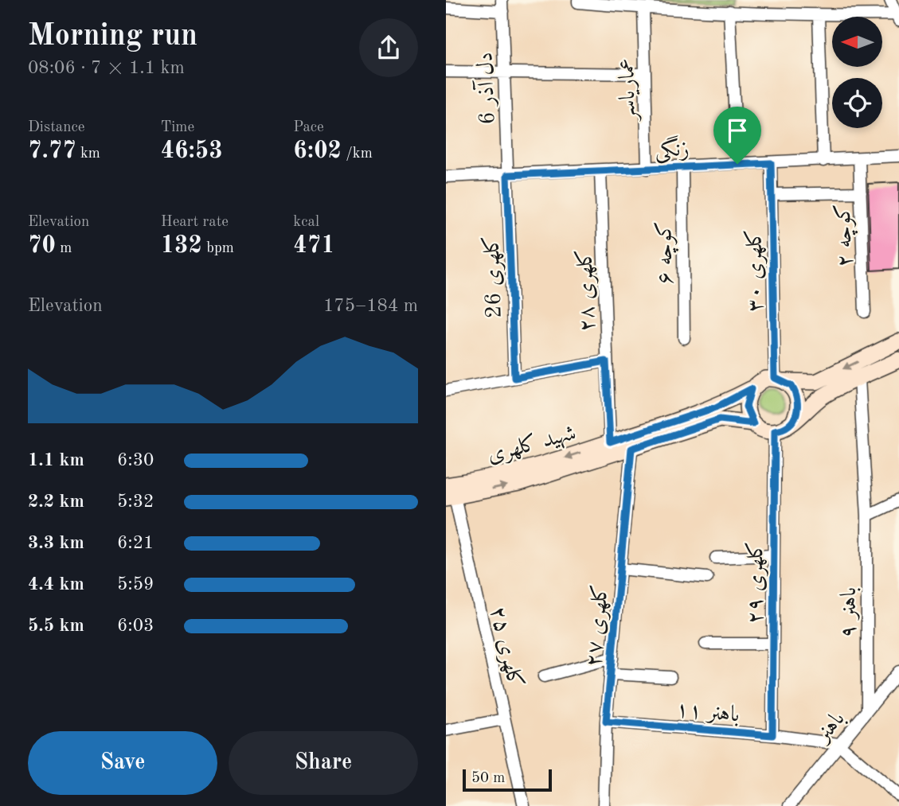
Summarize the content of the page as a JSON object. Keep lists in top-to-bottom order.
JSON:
{
  "streets": {
    "main road": ["شهید کلهری"],
    "street": [
      "دل آذر 6",
      "عماریاسر",
      "زنگی",
      "۲ کوچه",
      "۶ کوچه",
      "کلهری ۳۰",
      "کلهری 26",
      "کلهری ۲۸",
      "کلهری ۲۹",
      "باهنر ۹",
      "کلهری ۲۷",
      "کلهری ۲۵",
      "باهنر ۱۱",
      "باهنر"
    ]
  },
  "crossings": [
    ["دل آذر 6", "زنگی"],
    ["دل آذر 6", "کلهری 26"],
    ["عماریاسر", "زنگی"],
    ["زنگی", "۲ کوچه"],
    ["زنگی", "۶ کوچه"],
    ["زنگی", "کلهری ۳۰"],
    ["زنگی", "کلهری 26"],
    ["زنگی", "کلهری ۲۸"],
    ["کلهری ۳۰", "شهید کلهری"],
    ["کلهری ۳۰", "کلهری ۲۹"],
    ["کلهری ۲۸", "شهید کلهری"],
    ["شهید کلهری", "کلهری ۲۹"],
    ["شهید کلهری", "کلهری ۲۷"],
    ["شهید کلهری", "کلهری ۲۵"],
    ["کلهری ۲۹", "باهنر ۱۱"],
    ["باهنر ۹", "باهنر"],
    ["کلهری ۲۷", "باهنر ۱۱"],
    ["باهنر ۱۱", "باهنر"]
  ],
  "scale_bar": "50 m",
  "north": "left",
  "page": {
    "heading": ["Morning run", "08:06 · 7 × 1.1 km"],
    "stats": [
      ["Distance", "7.77 km"],
      ["Time", "46:53"],
      ["Pace", "6:02 /km"],
      ["Elevation", "70 m"],
      ["Heart rate", "132 bpm"],
      ["kcal", "471"]
    ],
    "chart": ["Elevation", "175–184 m"],
    "list": [
      {
        "name": "1.1 km",
        "note": "6:30"
      },
      {
        "name": "2.2 km",
        "note": "5:32"
      },
      {
        "name": "3.3 km",
        "note": "6:21"
      },
      {
        "name": "4.4 km",
        "note": "5:59"
      },
      {
        "name": "5.5 km",
        "note": "6:03"
      }
    ],
    "buttons": ["Save", "Share"],
    "scale": "50 m"
  }
}
